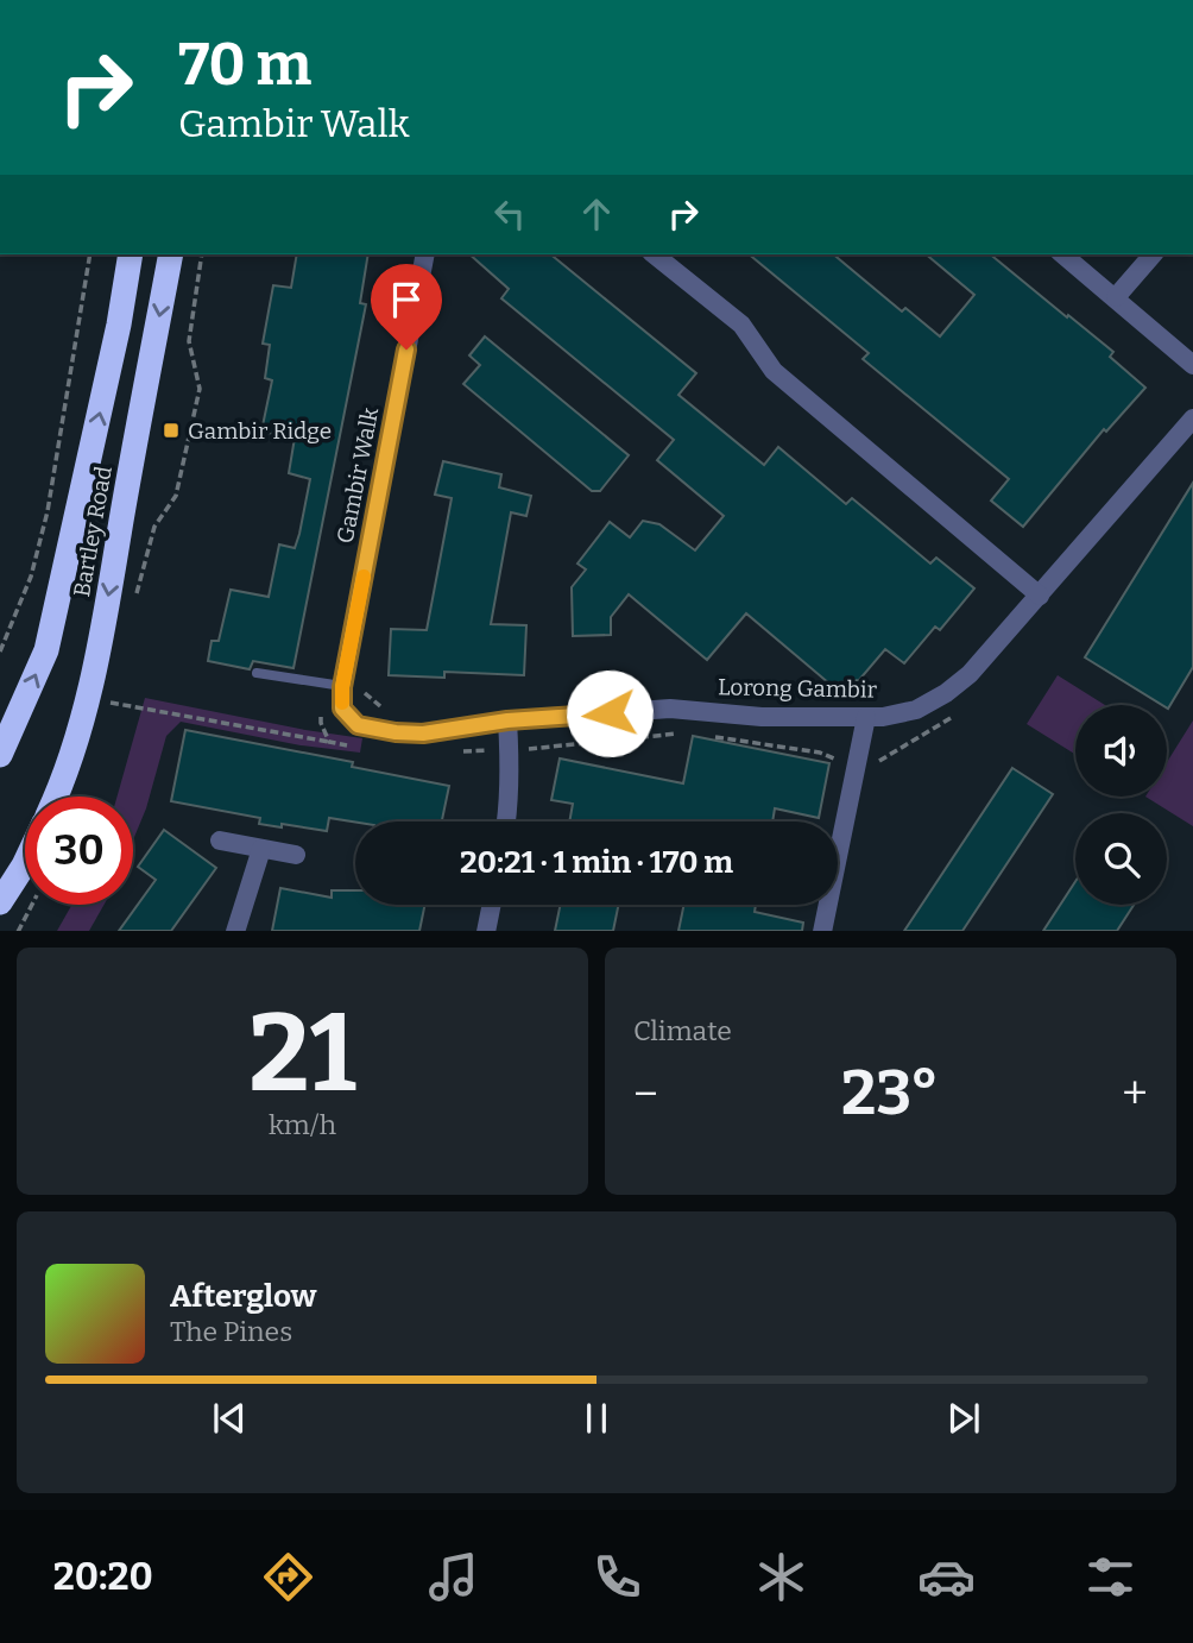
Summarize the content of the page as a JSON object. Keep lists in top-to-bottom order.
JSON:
{
  "streets": {
    "highway": ["Bartley Road"],
    "street": ["Gambir Walk", "Lorong Gambir"]
  },
  "crossings": [
    ["Gambir Walk", "Lorong Gambir"]
  ],
  "places": {
    "transit": ["Gambir Ridge"]
  },
  "page": {
    "turn": ["70 m", "Gambir Walk"],
    "limit": "30",
    "trip": "20:21 · 1 min · 170 m",
    "tile": [
      ["21", "km/h"],
      "Climate"
    ],
    "heat": ["−", "23°", "+"],
    "song": ["Afterglow", "The Pines"],
    "tabs": "20:20"
  }
}
